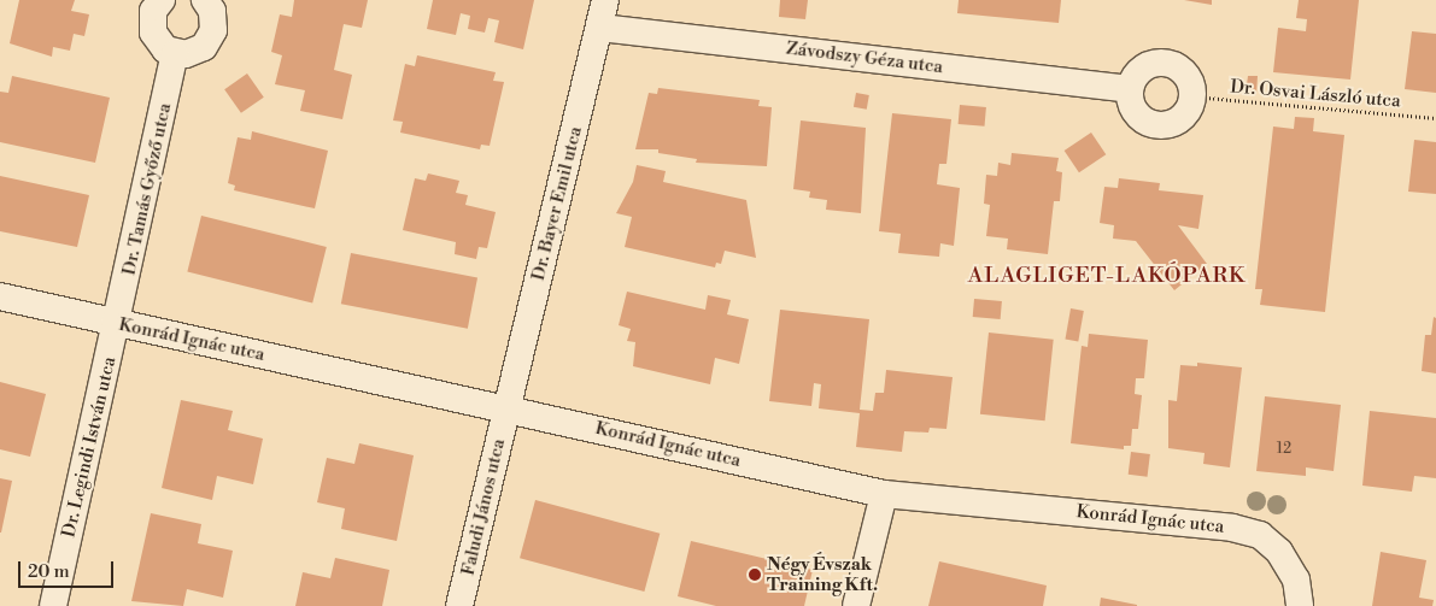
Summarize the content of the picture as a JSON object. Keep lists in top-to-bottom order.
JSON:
{
  "streets": {
    "street": [
      "Závodszy Géza utca",
      "Dr. Tamás Győző utca",
      "Dr. Bayer Emil utca",
      "Konrád Ignác utca",
      "Dr. Legindi István utca",
      "Faludi János utca"
    ],
    "path": ["Dr. Osvai László utca"]
  },
  "crossings": [
    ["Závodszy Géza utca", "Dr. Osvai László utca"],
    ["Závodszy Géza utca", "Dr. Bayer Emil utca"],
    ["Dr. Tamás Győző utca", "Konrád Ignác utca"],
    ["Dr. Tamás Győző utca", "Dr. Legindi István utca"],
    ["Dr. Bayer Emil utca", "Konrád Ignác utca"],
    ["Dr. Bayer Emil utca", "Faludi János utca"],
    ["Konrád Ignác utca", "Dr. Legindi István utca"],
    ["Konrád Ignác utca", "Faludi János utca"]
  ],
  "districts": ["ALAGLIGET-LAKÓPARK"],
  "places": ["Négy Évszak Training Kft."],
  "house_numbers": ["12"],
  "scale_bar": "20 m"
}
